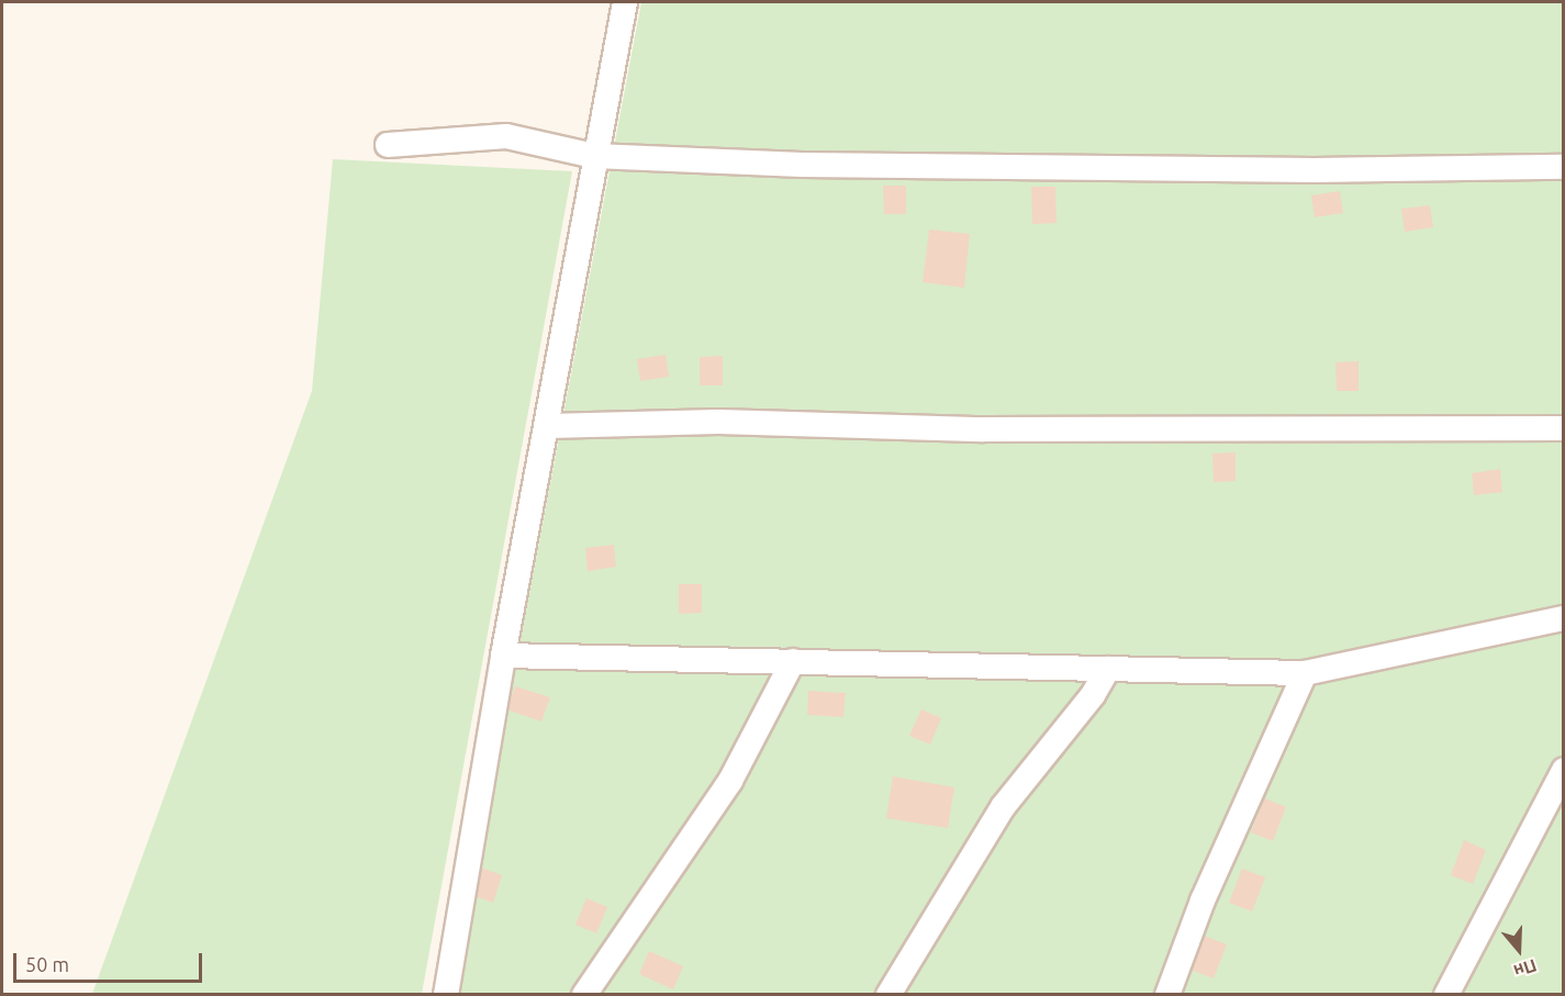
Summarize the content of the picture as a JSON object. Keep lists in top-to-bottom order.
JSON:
{
  "scale_bar": "50 m",
  "north": "bottom"
}
